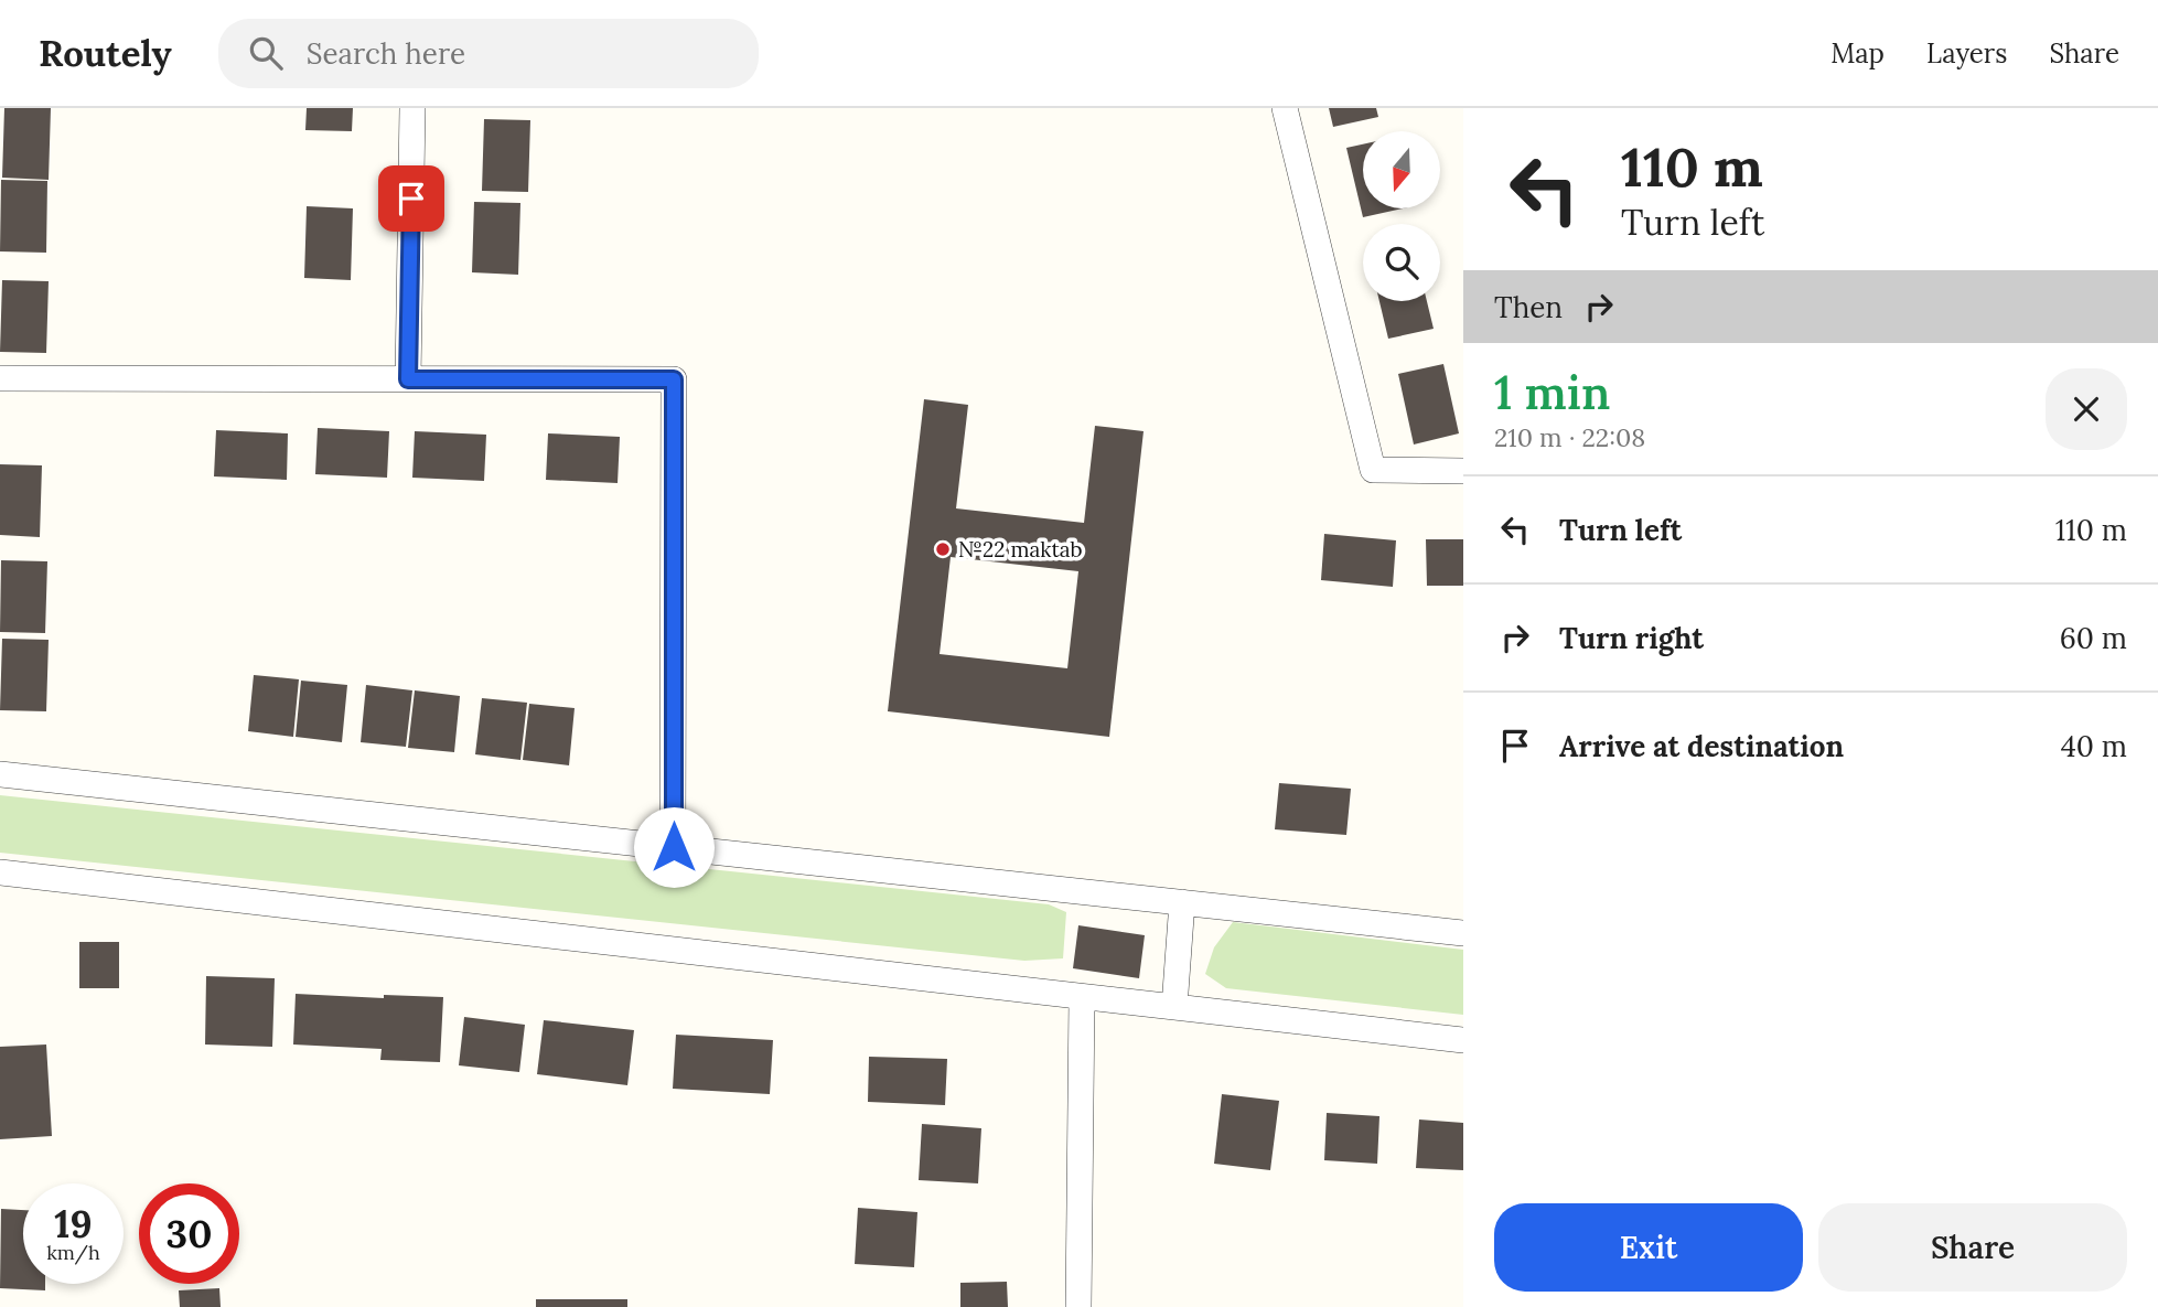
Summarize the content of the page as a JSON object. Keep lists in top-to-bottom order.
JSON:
{
  "places": ["№22 maktab"],
  "north": "bottom",
  "page": {
    "header": "Routely",
    "search": "Search here",
    "nav": ["Map", "Layers", "Share"],
    "turn": ["110 m", "Turn left"],
    "then": "Then",
    "heading": ["1 min", "210 m · 22:08"],
    "list": [
      {
        "name": "Turn left",
        "value": "110 m"
      },
      {
        "name": "Turn right",
        "value": "60 m"
      },
      {
        "name": "Arrive at destination",
        "value": "40 m"
      }
    ],
    "speed": "19 km/h",
    "limit": "30",
    "buttons": ["Exit", "Share"]
  }
}
